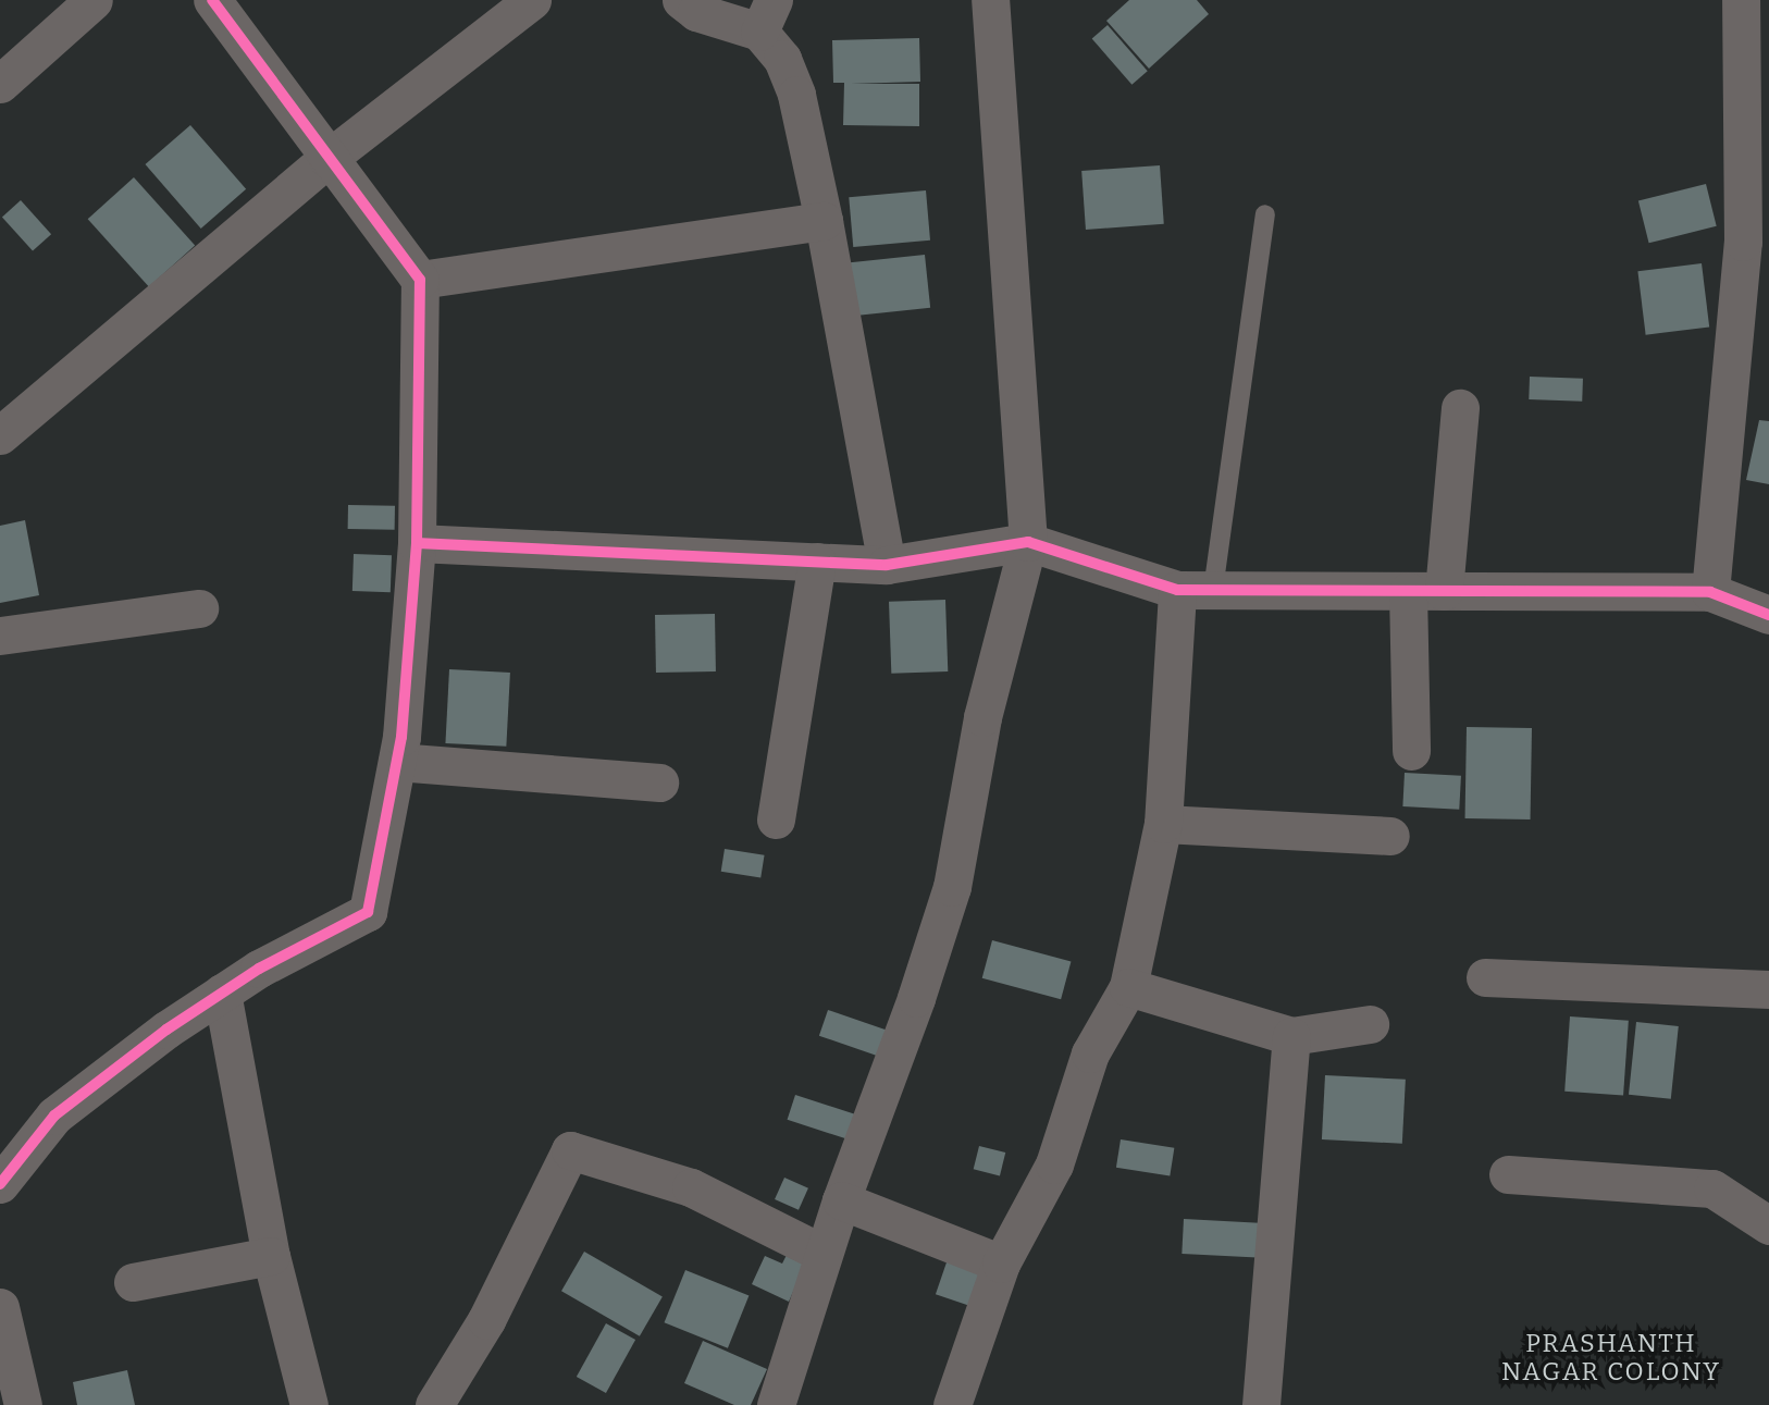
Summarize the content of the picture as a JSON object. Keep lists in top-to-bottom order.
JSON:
{
  "districts": ["PRASHANTH NAGAR COLONY"]
}
